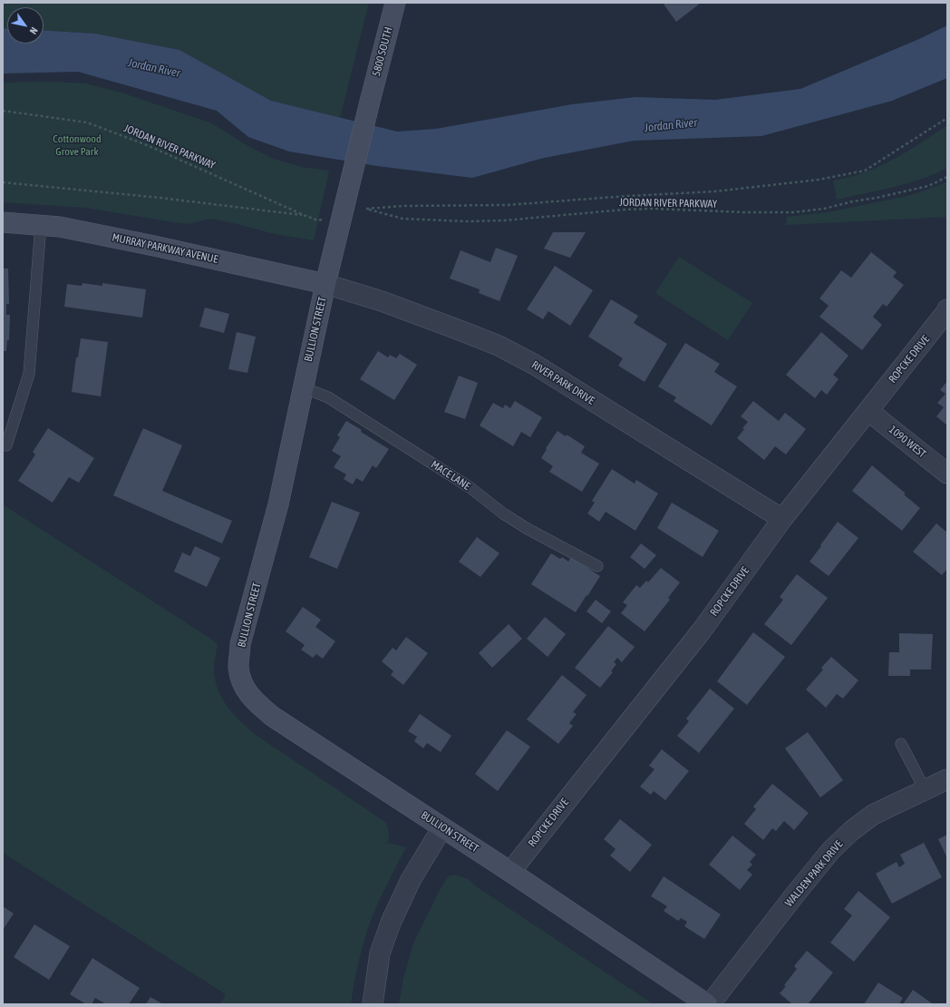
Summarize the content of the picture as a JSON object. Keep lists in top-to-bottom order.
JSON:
{
  "streets": {
    "street": [
      "5800 SOUTH",
      "MURRAY PARKWAY AVENUE",
      "BULLION STREET",
      "ROPCKE DRIVE",
      "RIVER PARK DRIVE",
      "1090 WEST",
      "WALDEN PARK DRIVE"
    ],
    "lane": ["MACE LANE"],
    "path": ["JORDAN RIVER PARKWAY"]
  },
  "crossings": [
    ["5800 SOUTH", "BULLION STREET"],
    ["MURRAY PARKWAY AVENUE", "BULLION STREET"],
    ["MURRAY PARKWAY AVENUE", "RIVER PARK DRIVE"],
    ["BULLION STREET", "ROPCKE DRIVE"],
    ["BULLION STREET", "RIVER PARK DRIVE"],
    ["BULLION STREET", "MACE LANE"],
    ["BULLION STREET", "WALDEN PARK DRIVE"],
    ["ROPCKE DRIVE", "RIVER PARK DRIVE"],
    ["ROPCKE DRIVE", "1090 WEST"]
  ],
  "water": ["Jordan River"],
  "parks": ["Cottonwood Grove Park"],
  "north": "bottom right"
}
